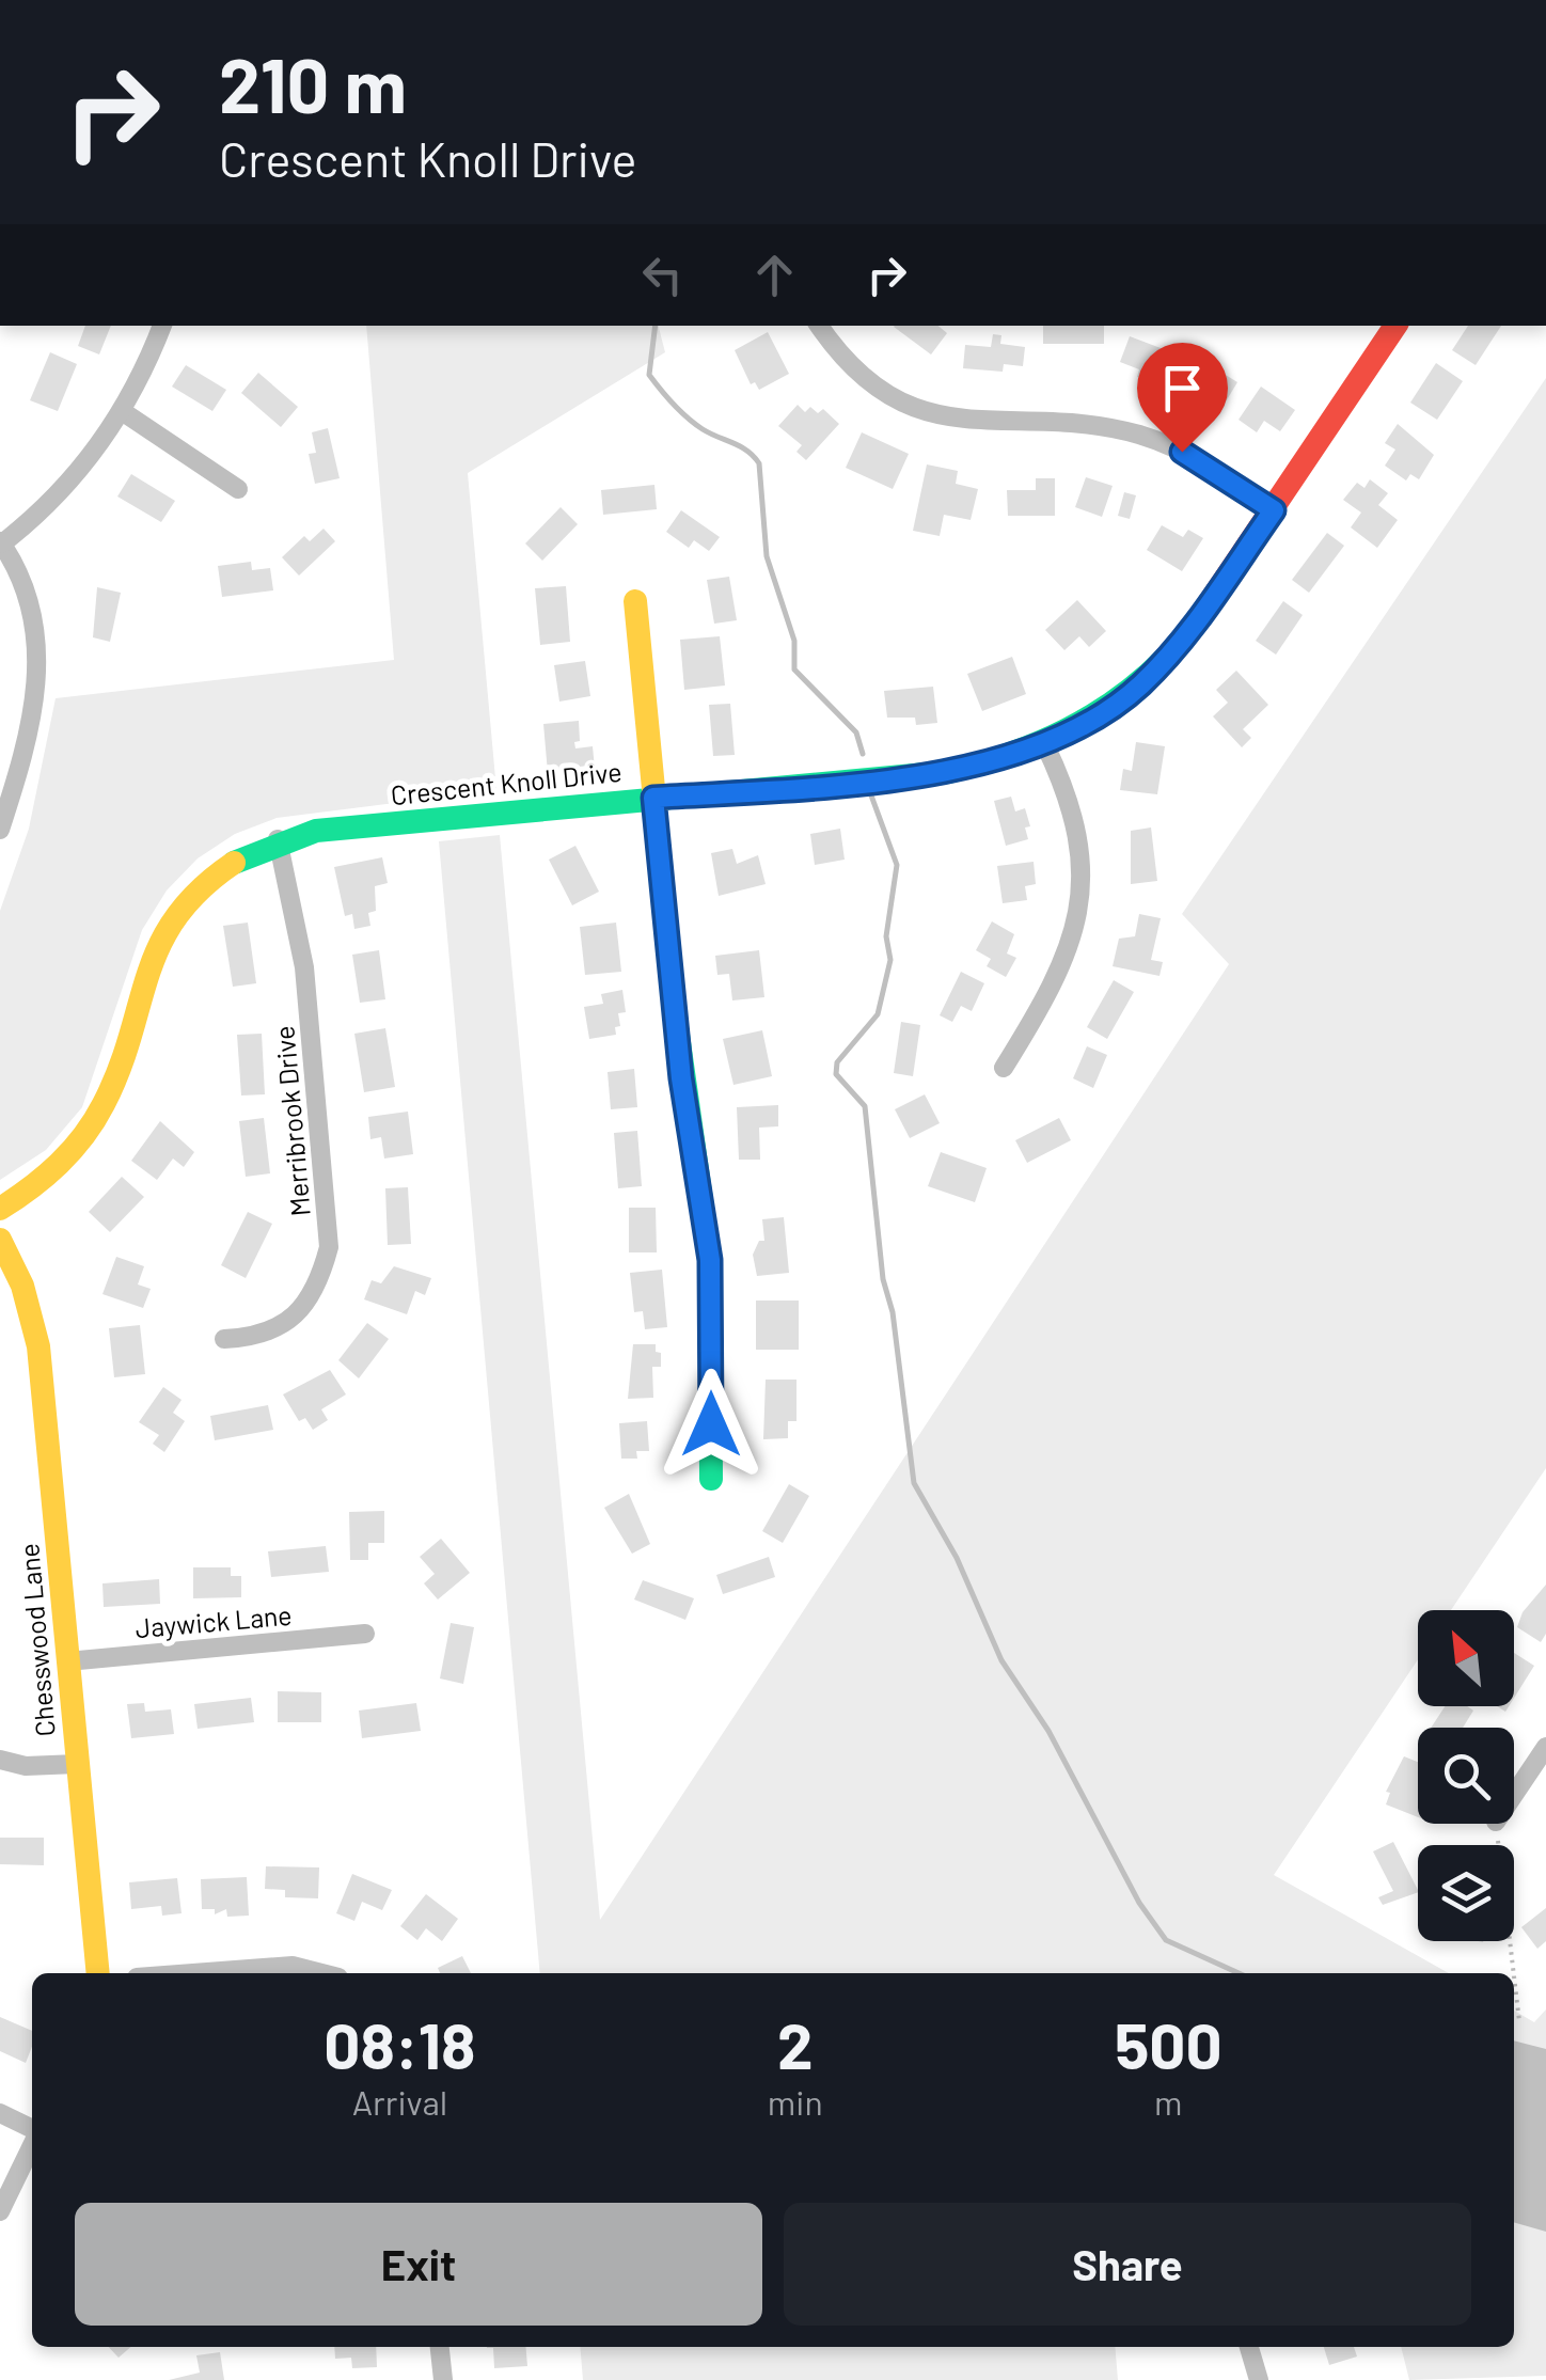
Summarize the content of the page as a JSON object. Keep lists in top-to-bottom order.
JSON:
{
  "streets": {
    "street": [
      "Crescent Knoll Drive",
      "Merribrook Drive",
      "Jaywick Lane",
      "Chesswood Lane"
    ]
  },
  "crossings": [
    ["Crescent Knoll Drive", "Merribrook Drive"],
    ["Jaywick Lane", "Chesswood Lane"]
  ],
  "north": "top left",
  "page": {
    "turn": ["210 m", "Crescent Knoll Drive"],
    "eta": [
      "08:18",
      "Arrival",
      "2",
      "min",
      "500",
      "m"
    ],
    "buttons": ["Exit", "Share"]
  }
}
